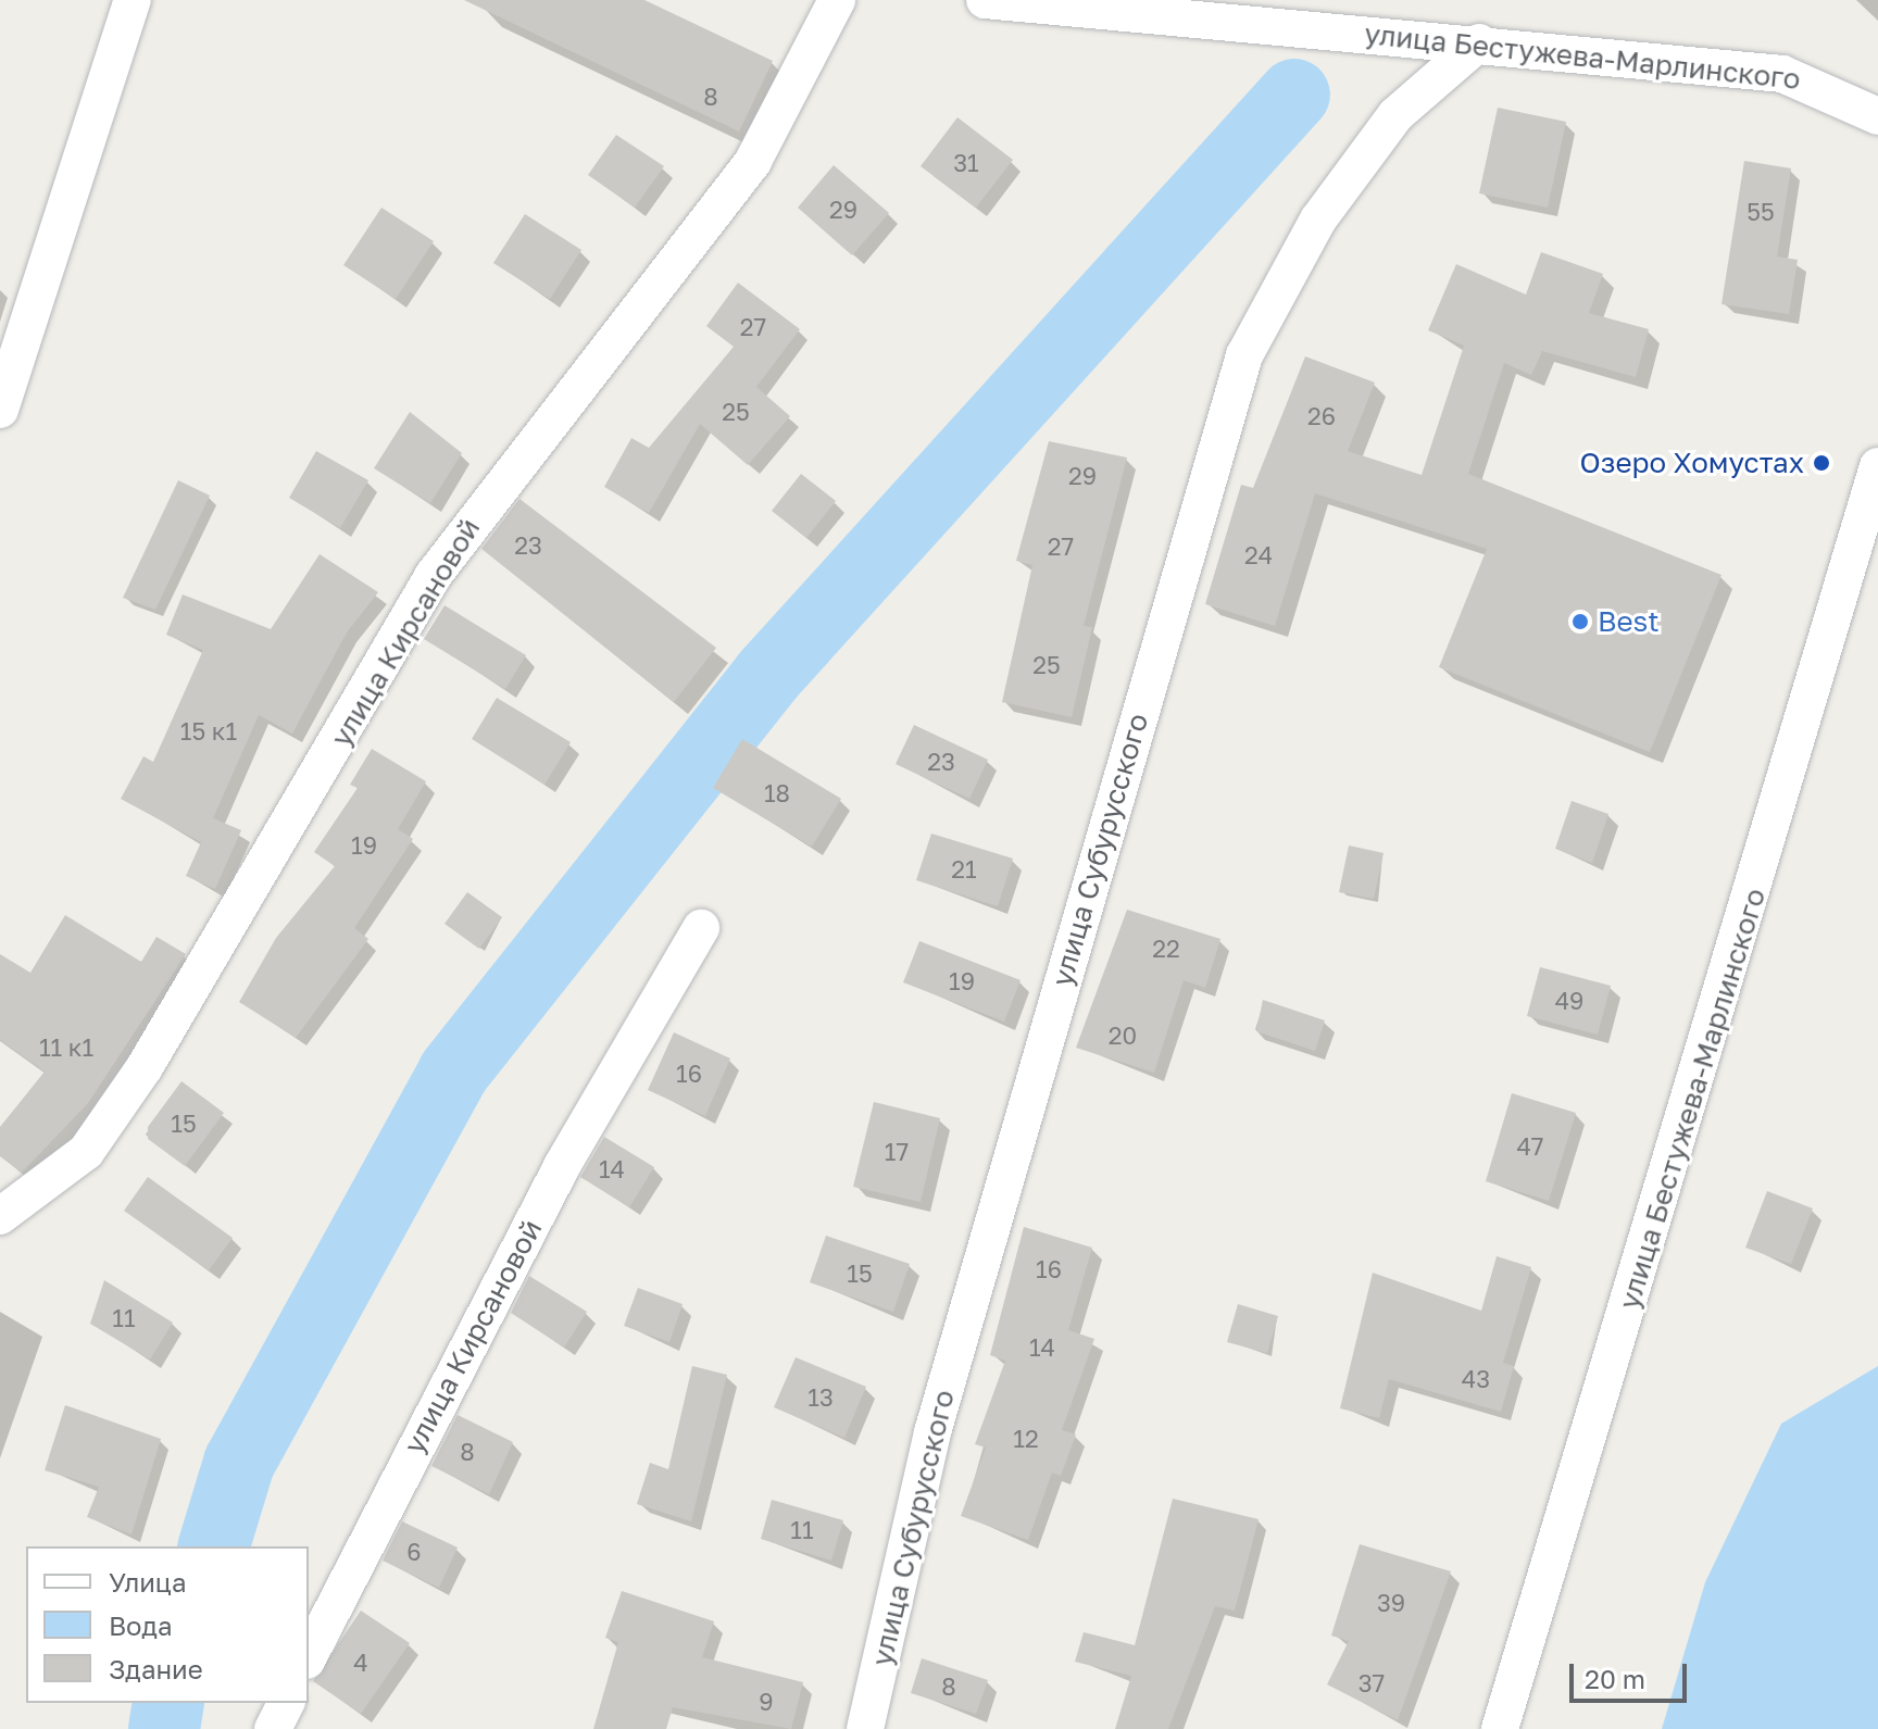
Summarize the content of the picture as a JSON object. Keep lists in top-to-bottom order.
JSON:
{
  "streets": {
    "street": ["улица Бестужева-Марлинского", "улица Кирсановой", "улица Субурусского"]
  },
  "crossings": [
    ["улица Бестужева-Марлинского", "улица Субурусского"]
  ],
  "places": ["Озеро Хомустах", "Best"],
  "house_numbers": [
    "8",
    "31",
    "29",
    "55",
    "27",
    "25",
    "26",
    "29",
    "23",
    "27",
    "24",
    "25",
    "15 к1",
    "23",
    "18",
    "19",
    "21",
    "22",
    "19",
    "49",
    "20",
    "11 к1",
    "16",
    "15",
    "47",
    "17",
    "14",
    "16",
    "15",
    "11",
    "14",
    "43",
    "13",
    "12",
    "8",
    "11",
    "6",
    "39",
    "4",
    "37",
    "8",
    "9"
  ],
  "legend": ["Улица", "Вода", "Здание"],
  "scale_bar": "20 m"
}
